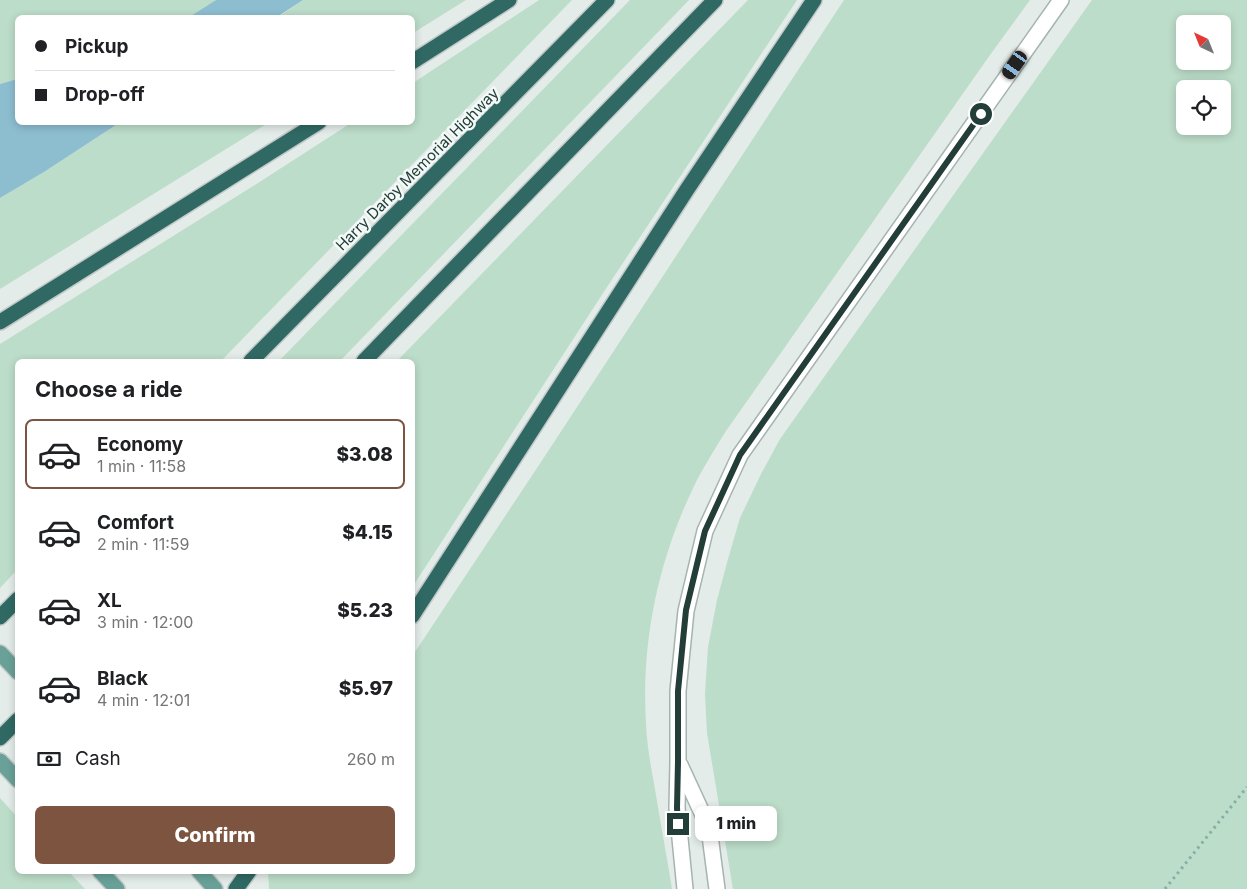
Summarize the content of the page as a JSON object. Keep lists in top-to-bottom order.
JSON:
{
  "streets": {
    "highway": ["Harry Darby Memorial Highway"]
  },
  "north": "top left",
  "page": {
    "banner": ["Pickup", "Drop-off"],
    "heading": "Choose a ride",
    "list": [
      {
        "name": "Economy",
        "note": "1 min · 11:58",
        "value": "$3.08"
      },
      {
        "name": "Comfort",
        "note": "2 min · 11:59",
        "value": "$4.15"
      },
      {
        "name": "XL",
        "note": "3 min · 12:00",
        "value": "$5.23"
      },
      {
        "name": "Black",
        "note": "4 min · 12:01",
        "value": "$5.97"
      }
    ],
    "pay": ["Cash", "260 m"],
    "buttons": "Confirm",
    "bubble": "1 min"
  }
}
